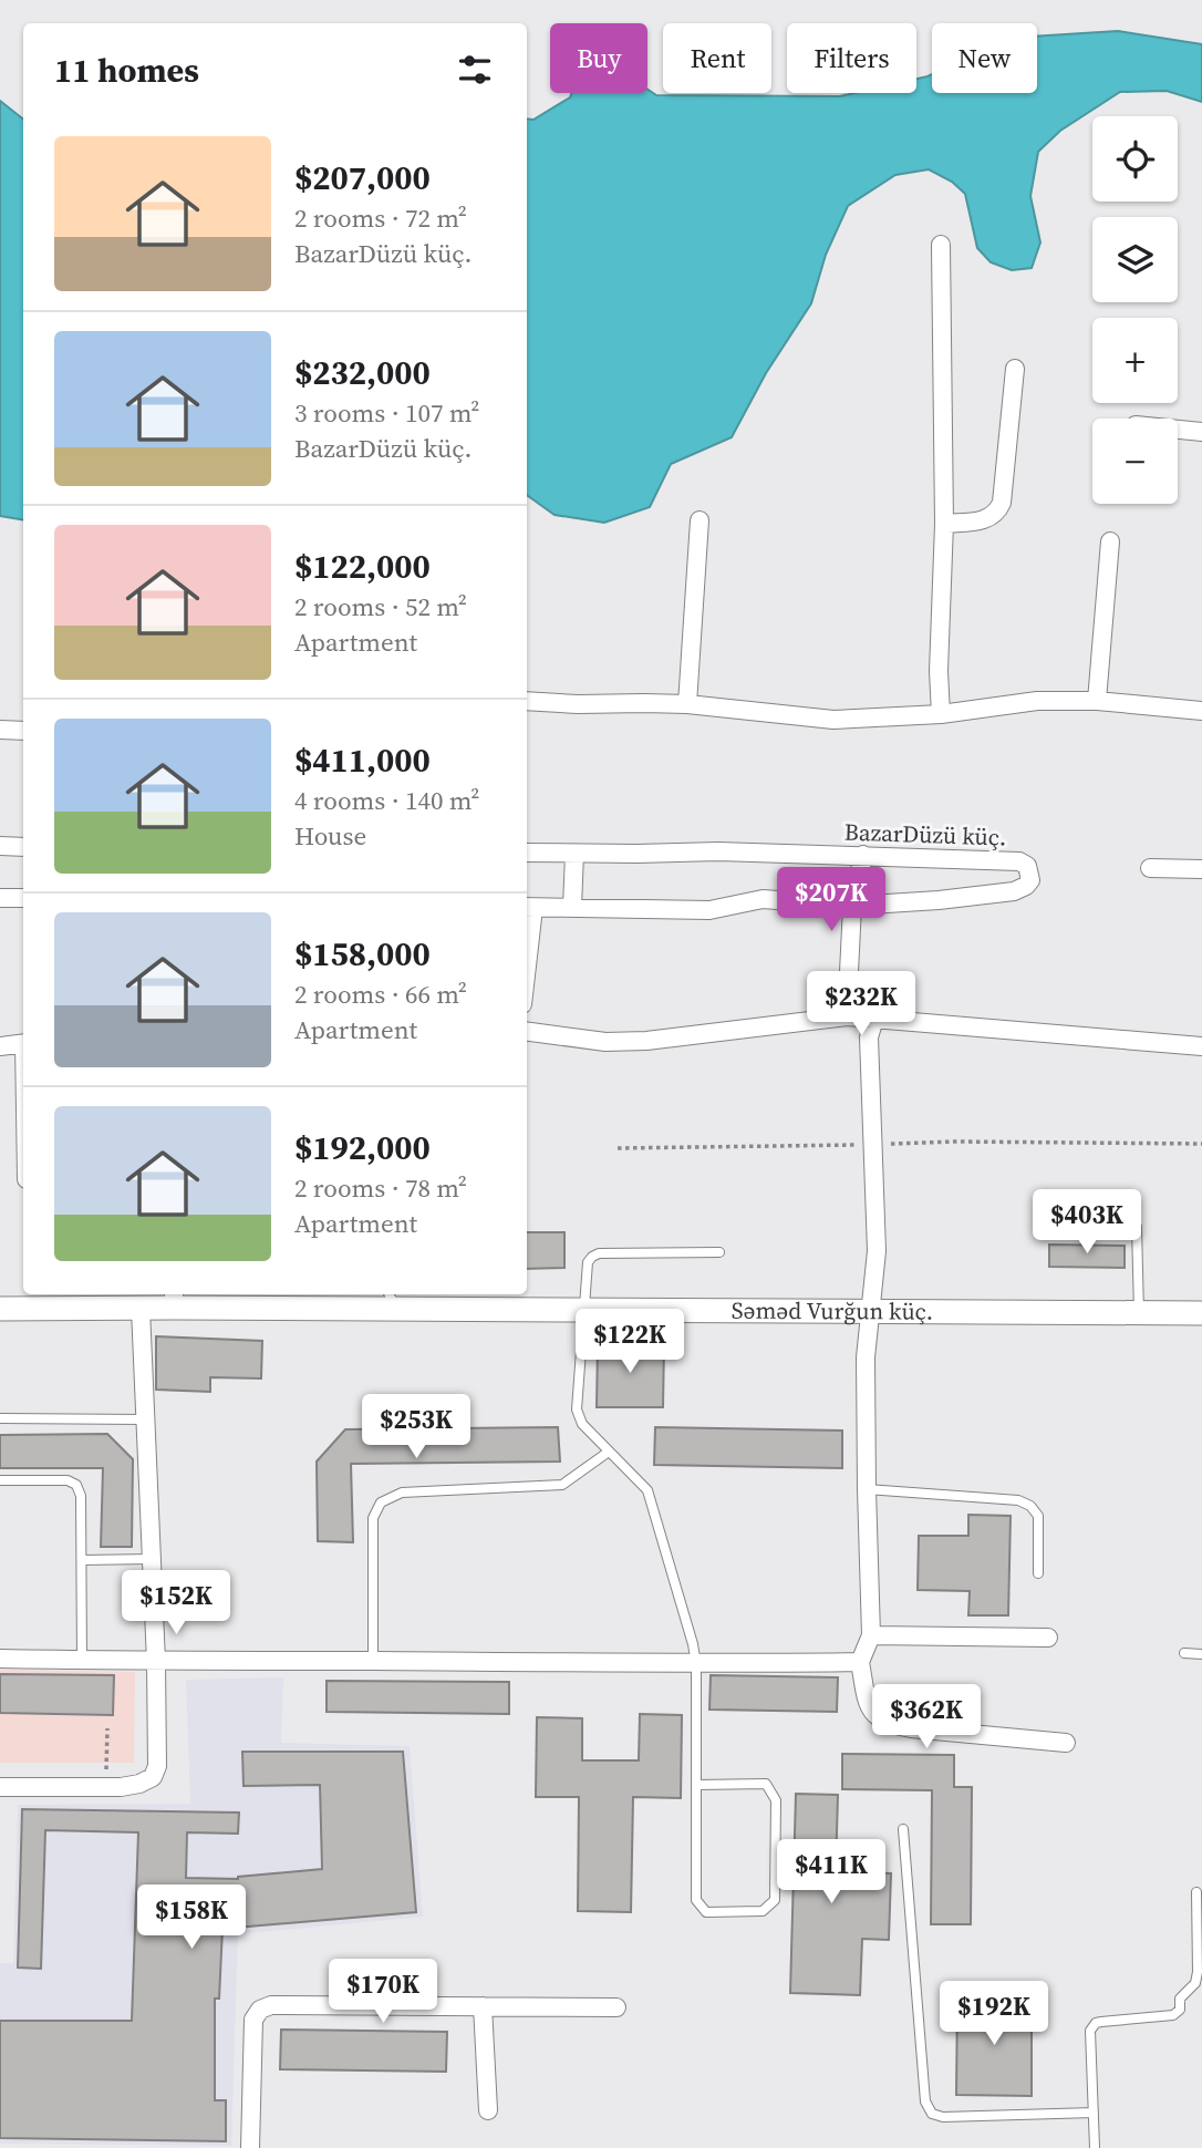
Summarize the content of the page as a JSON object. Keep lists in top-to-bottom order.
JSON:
{
  "streets": {
    "main road": ["Səməd Vurğun küç."],
    "street": ["BazarDüzü küç."]
  },
  "page": {
    "chip": [
      "Buy",
      "Rent",
      "Filters",
      "New"
    ],
    "heading": "11 homes",
    "map_buttons": ["+", "−"],
    "list": [
      {
        "name": "$207,000",
        "note": "2 rooms · 72 m² · BazarDüzü küç."
      },
      {
        "name": "$232,000",
        "note": "3 rooms · 107 m² · BazarDüzü küç."
      },
      {
        "name": "$122,000",
        "note": "2 rooms · 52 m² · Apartment"
      },
      {
        "name": "$411,000",
        "note": "4 rooms · 140 m² · House"
      },
      {
        "name": "$158,000",
        "note": "2 rooms · 66 m² · Apartment"
      },
      {
        "name": "$192,000",
        "note": "2 rooms · 78 m² · Apartment"
      }
    ],
    "price": [
      "$207K",
      "$232K",
      "$403K",
      "$122K",
      "$253K",
      "$152K",
      "$362K",
      "$411K",
      "$158K",
      "$170K",
      "$192K"
    ]
  }
}
